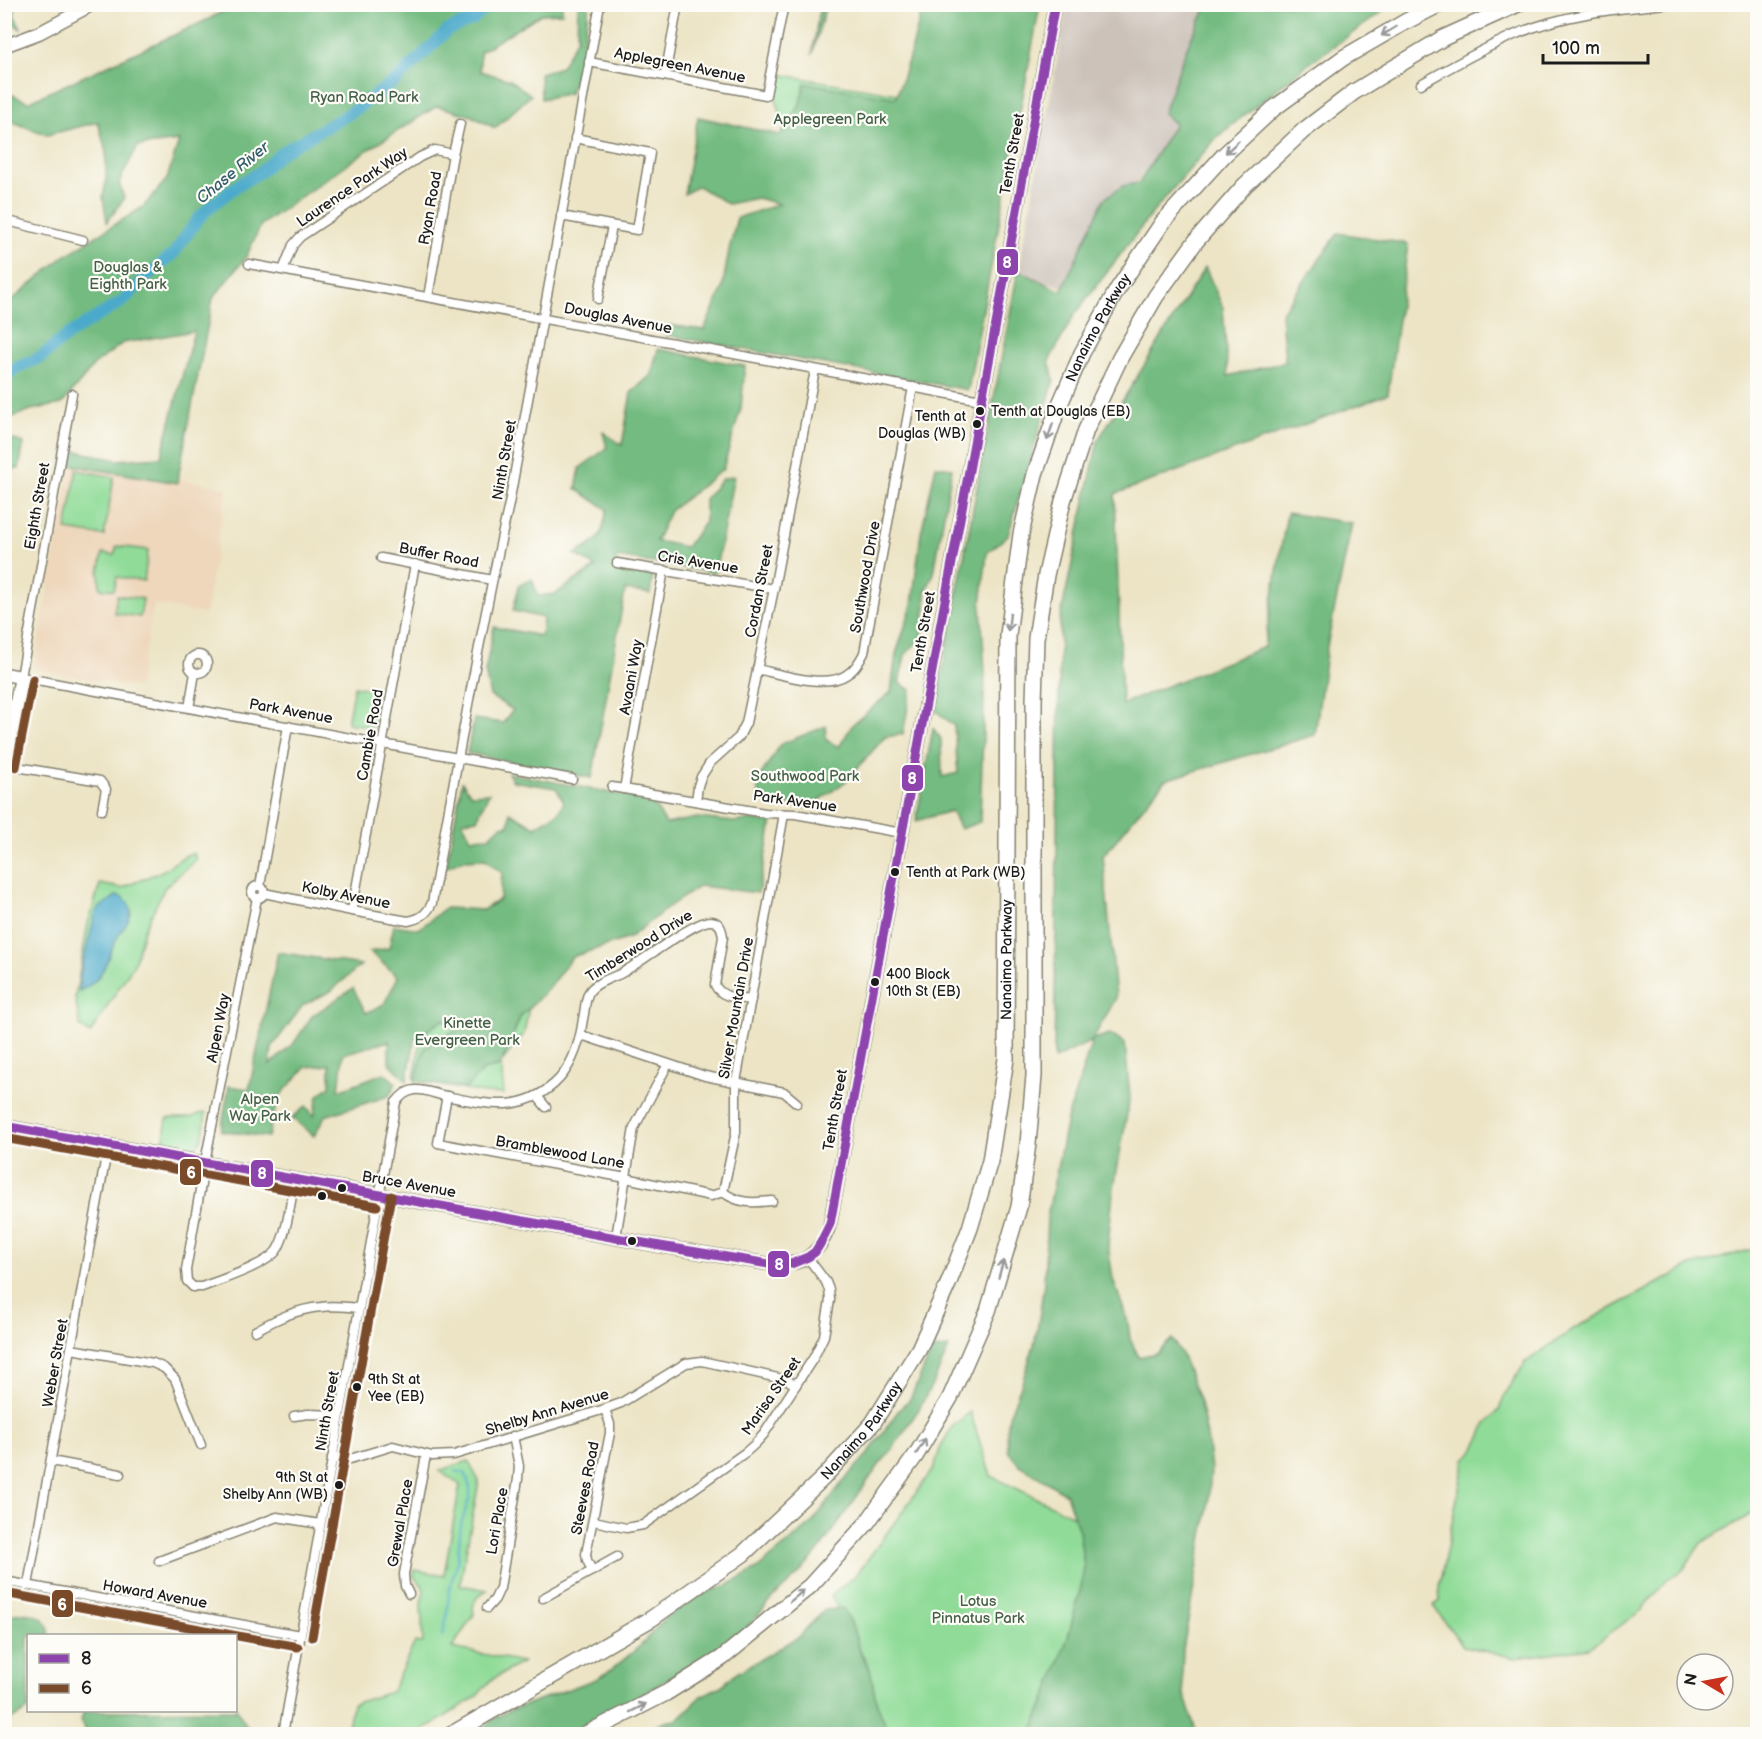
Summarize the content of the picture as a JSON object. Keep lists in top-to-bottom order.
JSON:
{
  "streets": {
    "highway": ["Nanaimo Parkway"],
    "street": [
      "Applegreen Avenue",
      "Tenth Street",
      "Laurence Park Way",
      "Ryan Road",
      "Douglas Avenue",
      "Ninth Street",
      "Eighth Street",
      "Buffer Road",
      "Cris Avenue",
      "Southwood Drive",
      "Cordan Street",
      "Avaani Way",
      "Park Avenue",
      "Cambie Road",
      "Kolby Avenue",
      "Timberwood Drive",
      "Silver Mountain Drive",
      "Alpen Way",
      "Bramblewood Lane",
      "Bruce Avenue",
      "Weber Street",
      "Marisa Street",
      "Shelby Ann Avenue",
      "Steeves Road",
      "Lori Place",
      "Grewal Place",
      "Howard Avenue"
    ]
  },
  "crossings": [
    ["Applegreen Avenue", "Ninth Street"],
    ["Tenth Street", "Douglas Avenue"],
    ["Tenth Street", "Park Avenue"],
    ["Tenth Street", "Bruce Avenue"],
    ["Tenth Street", "Marisa Street"],
    ["Laurence Park Way", "Ryan Road"],
    ["Laurence Park Way", "Douglas Avenue"],
    ["Ryan Road", "Douglas Avenue"],
    ["Douglas Avenue", "Ninth Street"],
    ["Douglas Avenue", "Southwood Drive"],
    ["Douglas Avenue", "Cordan Street"],
    ["Ninth Street", "Buffer Road"],
    ["Ninth Street", "Park Avenue"],
    ["Ninth Street", "Kolby Avenue"],
    ["Ninth Street", "Timberwood Drive"],
    ["Ninth Street", "Bruce Avenue"],
    ["Ninth Street", "Shelby Ann Avenue"],
    ["Ninth Street", "Howard Avenue"],
    ["Eighth Street", "Park Avenue"],
    ["Buffer Road", "Cambie Road"],
    ["Cris Avenue", "Cordan Street"],
    ["Cris Avenue", "Avaani Way"],
    ["Southwood Drive", "Cordan Street"],
    ["Cordan Street", "Park Avenue"],
    ["Avaani Way", "Park Avenue"],
    ["Park Avenue", "Cambie Road"],
    ["Park Avenue", "Silver Mountain Drive"],
    ["Park Avenue", "Alpen Way"],
    ["Cambie Road", "Kolby Avenue"],
    ["Kolby Avenue", "Alpen Way"],
    ["Timberwood Drive", "Silver Mountain Drive"],
    ["Timberwood Drive", "Bramblewood Lane"],
    ["Silver Mountain Drive", "Bramblewood Lane"],
    ["Alpen Way", "Bruce Avenue"],
    ["Bruce Avenue", "Weber Street"],
    ["Bruce Avenue", "Marisa Street"],
    ["Weber Street", "Howard Avenue"],
    ["Marisa Street", "Shelby Ann Avenue"],
    ["Marisa Street", "Steeves Road"],
    ["Shelby Ann Avenue", "Steeves Road"],
    ["Shelby Ann Avenue", "Lori Place"],
    ["Shelby Ann Avenue", "Grewal Place"]
  ],
  "water": ["Chase River"],
  "parks": [
    "Ryan Road Park",
    "Applegreen Park",
    "Douglas & Eighth Park",
    "Southwood Park",
    "Kinette Evergreen Park",
    "Alpen Way Park",
    "Lotus Pinnatus Park"
  ],
  "places": [
    "Tenth at Douglas (EB)",
    "Tenth at Douglas (WB)",
    "Tenth at Park (WB)",
    "400 Block 10th St (EB)",
    "9th St at Yee (EB)",
    "9th St at Shelby Ann (WB)"
  ],
  "lines": ["transit line 8", "transit line 6"],
  "legend": ["8", "6"],
  "scale_bar": "100 m",
  "north": "left"
}
